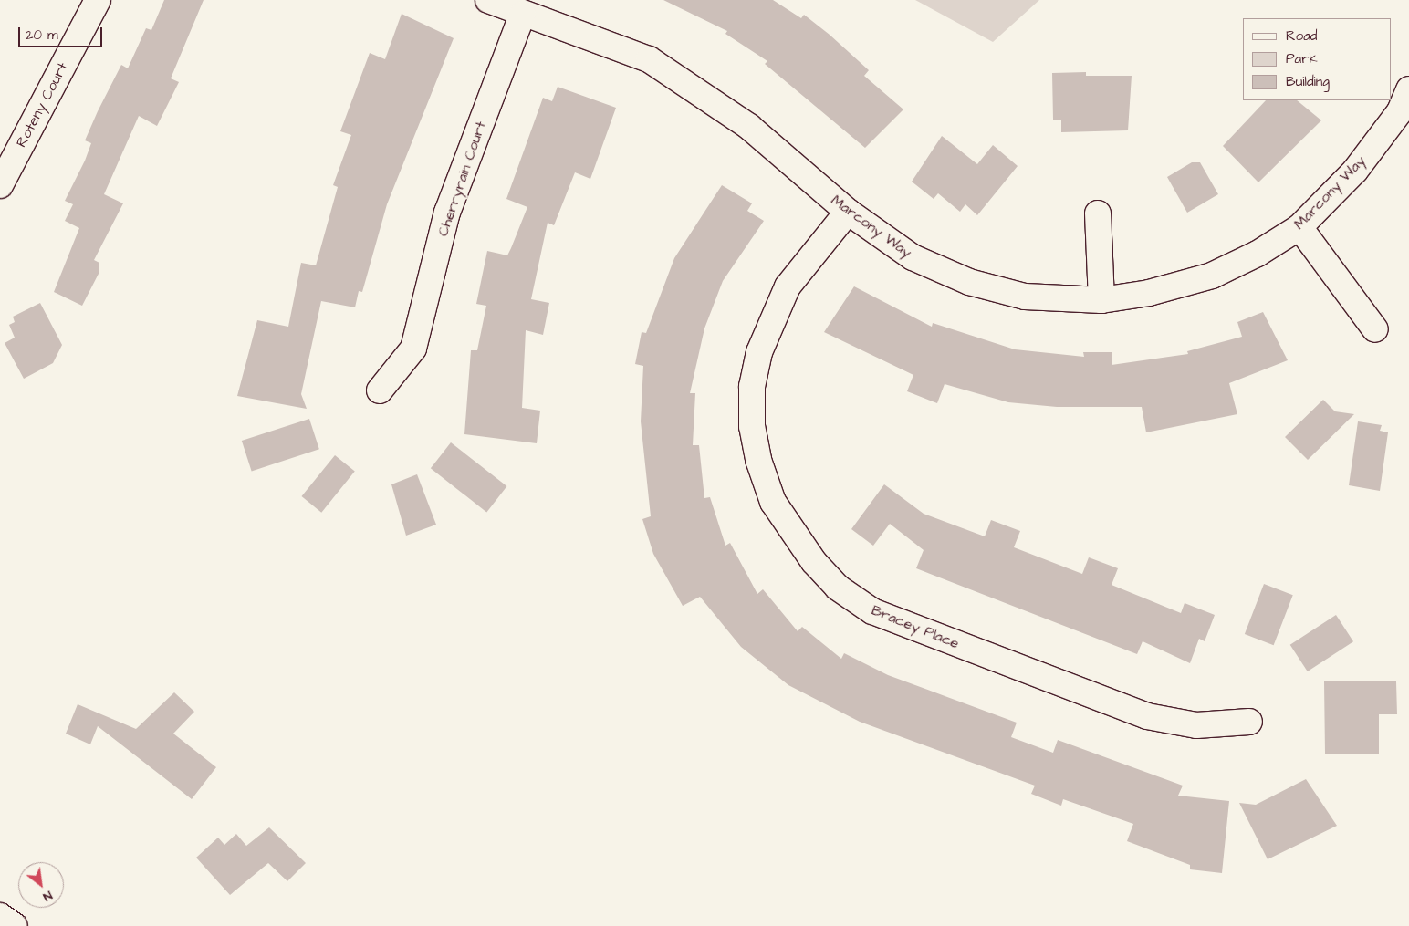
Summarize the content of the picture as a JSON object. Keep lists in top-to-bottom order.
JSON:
{
  "streets": {
    "street": [
      "Roteny Court",
      "Cherryrain Court",
      "Marcony Way",
      "Bracey Place"
    ]
  },
  "crossings": [
    ["Cherryrain Court", "Marcony Way"],
    ["Marcony Way", "Bracey Place"]
  ],
  "legend": ["Road", "Park", "Building"],
  "scale_bar": "20 m",
  "north": "bottom right"
}
